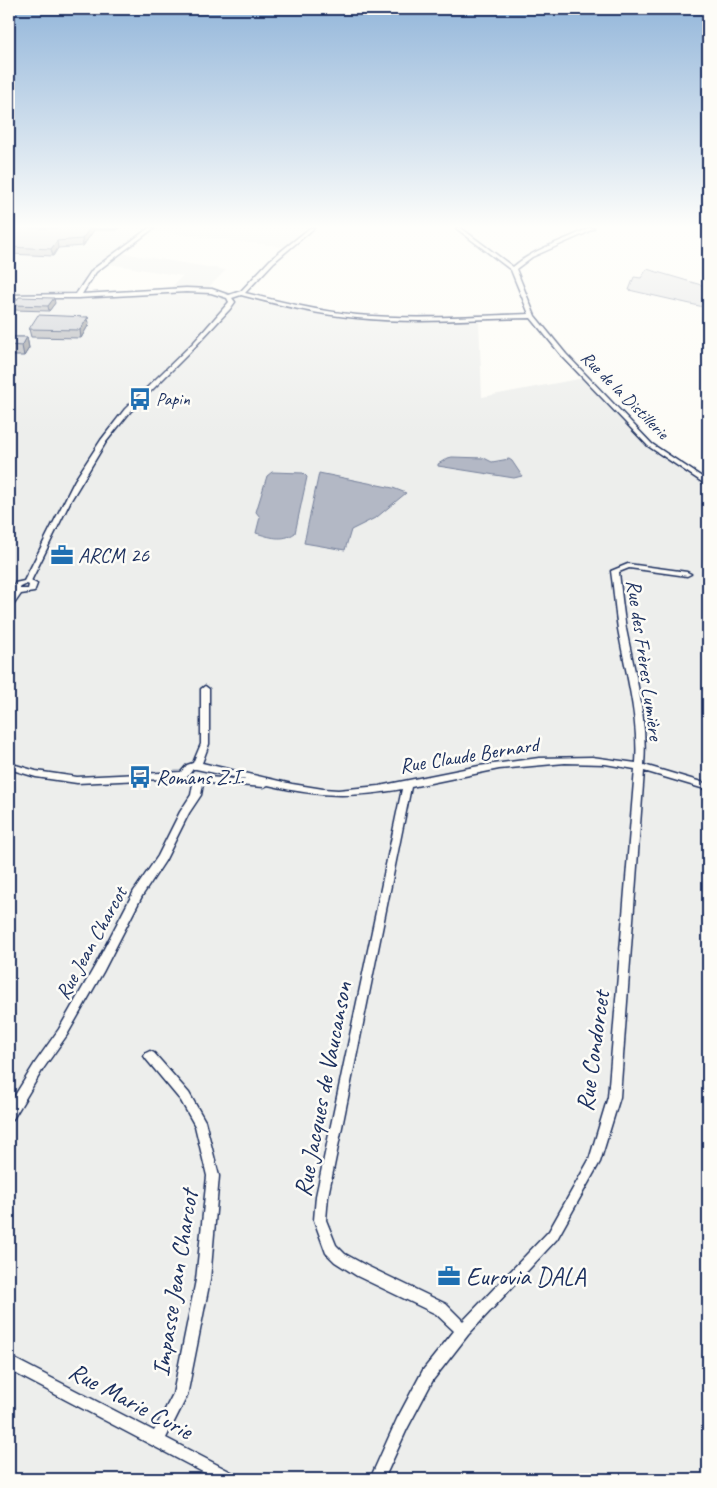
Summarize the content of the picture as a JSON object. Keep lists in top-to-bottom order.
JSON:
{
  "streets": {
    "street": [
      "Rue de la Distillerie",
      "Rue des Frères Lumière",
      "Rue Claude Bernard",
      "Rue Jean Charcot",
      "Rue Condorcet",
      "Rue Jacques de Vaucanson",
      "Impasse Jean Charcot",
      "Rue Marie Curie"
    ]
  },
  "crossings": [
    ["Rue des Frères Lumière", "Rue Claude Bernard"],
    ["Rue des Frères Lumière", "Rue Condorcet"],
    ["Rue Claude Bernard", "Rue Condorcet"],
    ["Rue Claude Bernard", "Rue Jacques de Vaucanson"],
    ["Rue Condorcet", "Rue Jacques de Vaucanson"],
    ["Impasse Jean Charcot", "Rue Marie Curie"]
  ],
  "places": {
    "bus stop": ["Papin", "Romans Z.I."],
    "office": ["ARCM 26", "Eurovia DALA"]
  }
}
